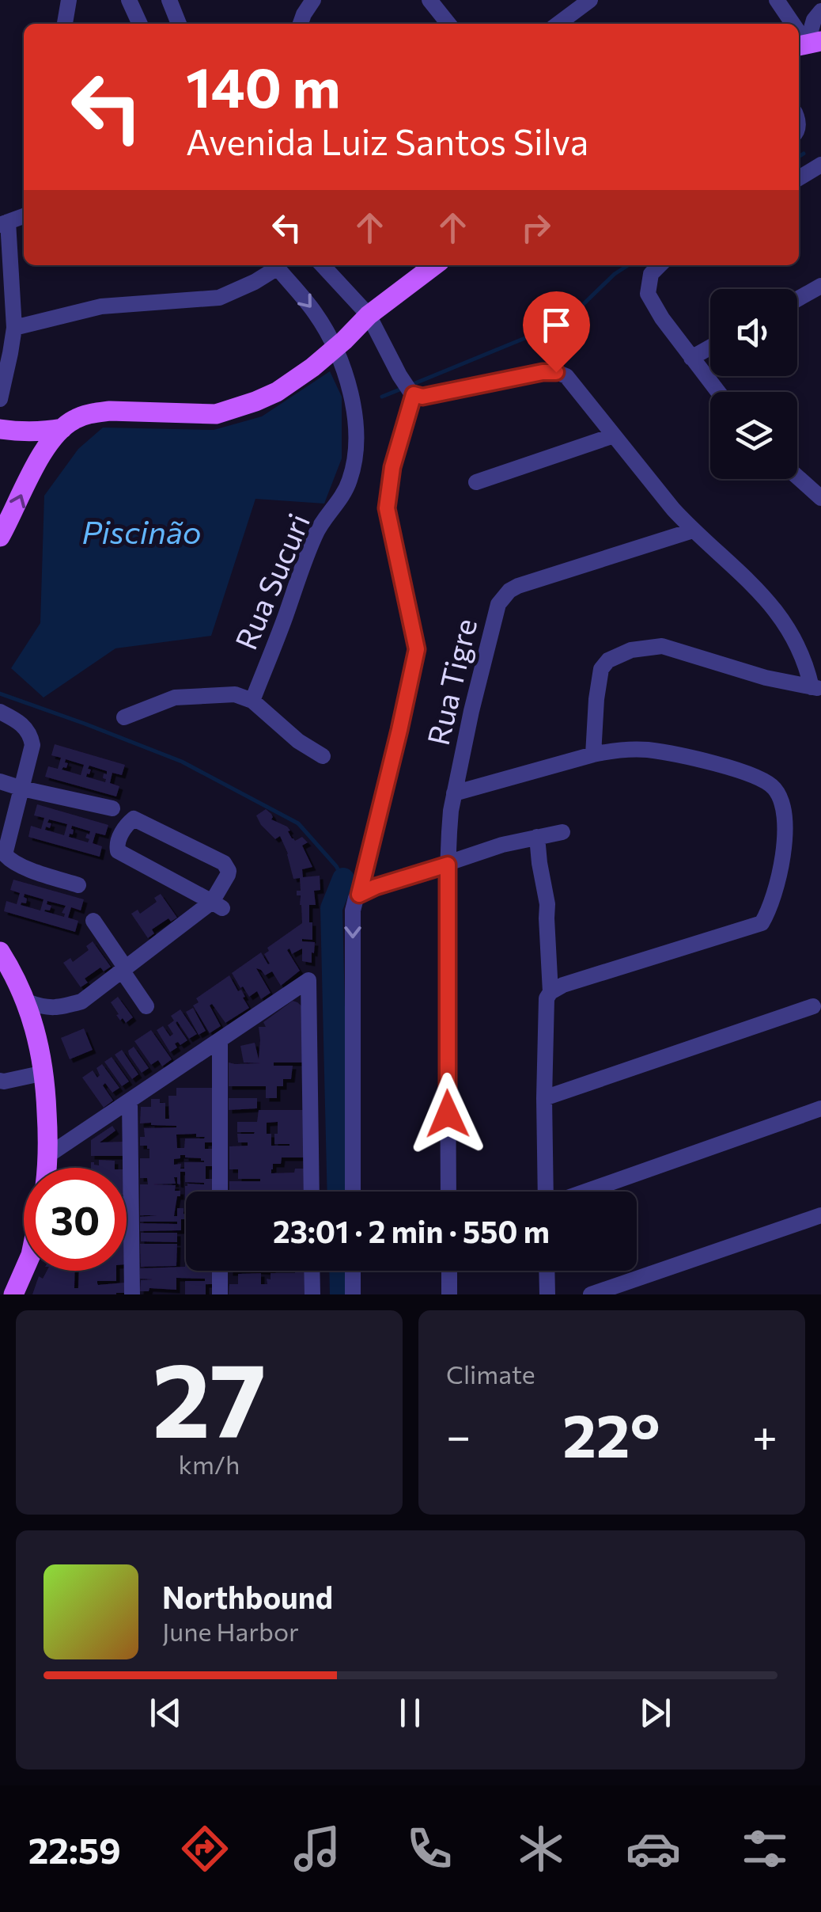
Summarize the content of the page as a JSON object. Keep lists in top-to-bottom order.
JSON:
{
  "streets": {
    "street": ["Rua Sucuri", "Rua Tigre"]
  },
  "water": ["Piscinão"],
  "page": {
    "turn": ["140 m", "Avenida Luiz Santos Silva"],
    "limit": "30",
    "trip": "23:01 · 2 min · 550 m",
    "tile": [
      ["27", "km/h"],
      "Climate"
    ],
    "heat": ["−", "22°", "+"],
    "song": ["Northbound", "June Harbor"],
    "tabs": "22:59"
  }
}
